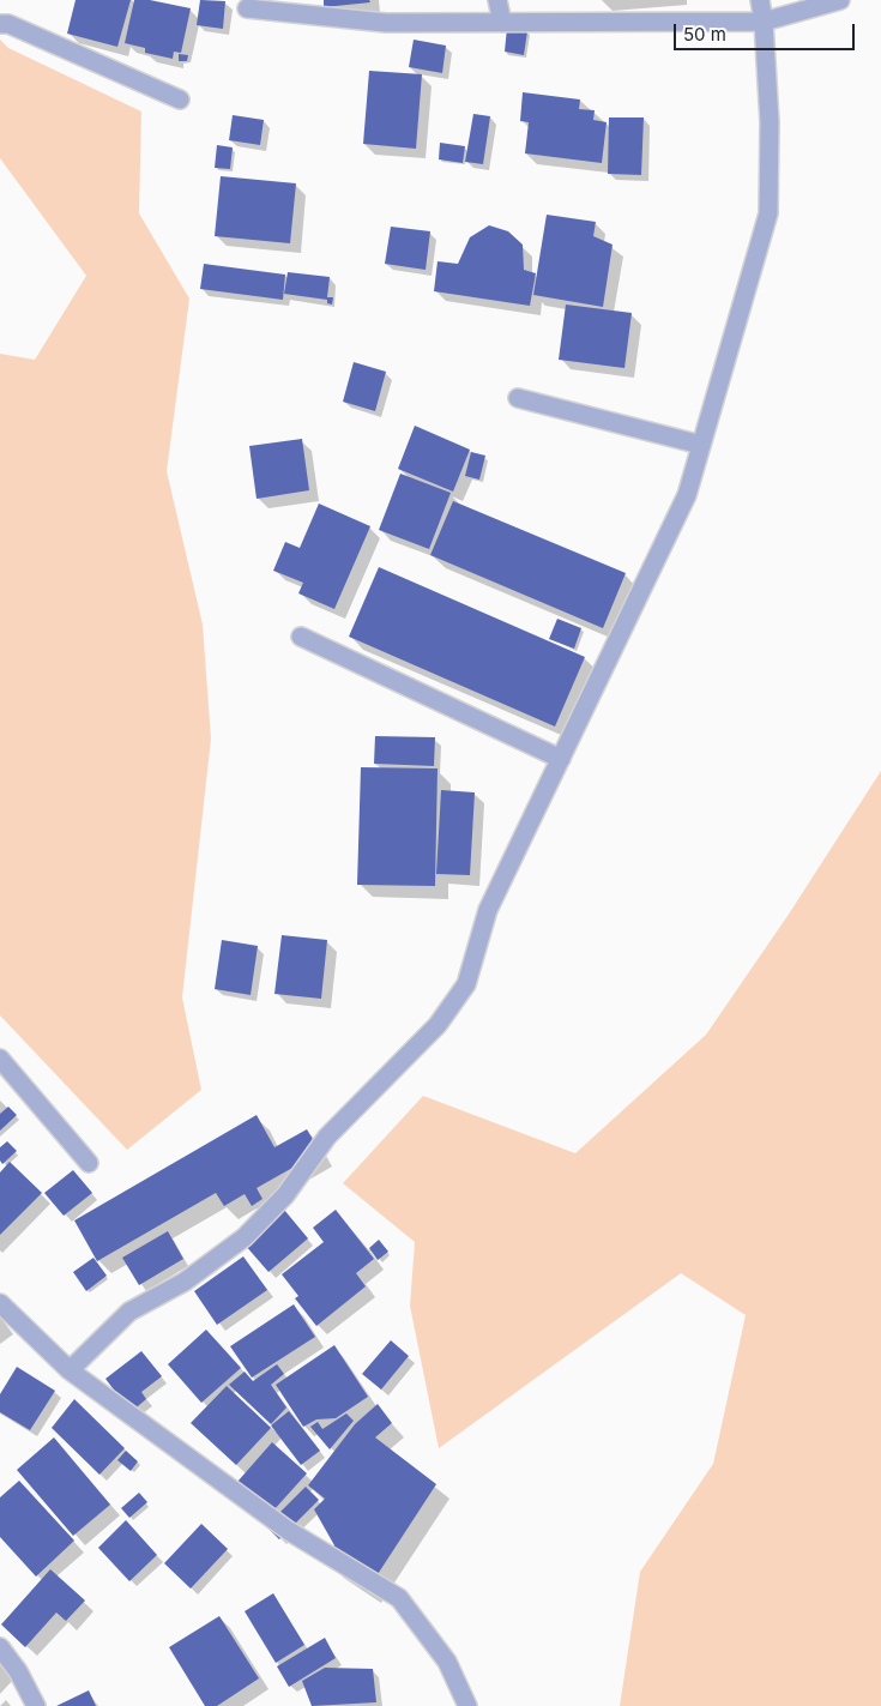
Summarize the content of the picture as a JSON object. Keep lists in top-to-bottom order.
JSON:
{
  "scale_bar": "50 m"
}
